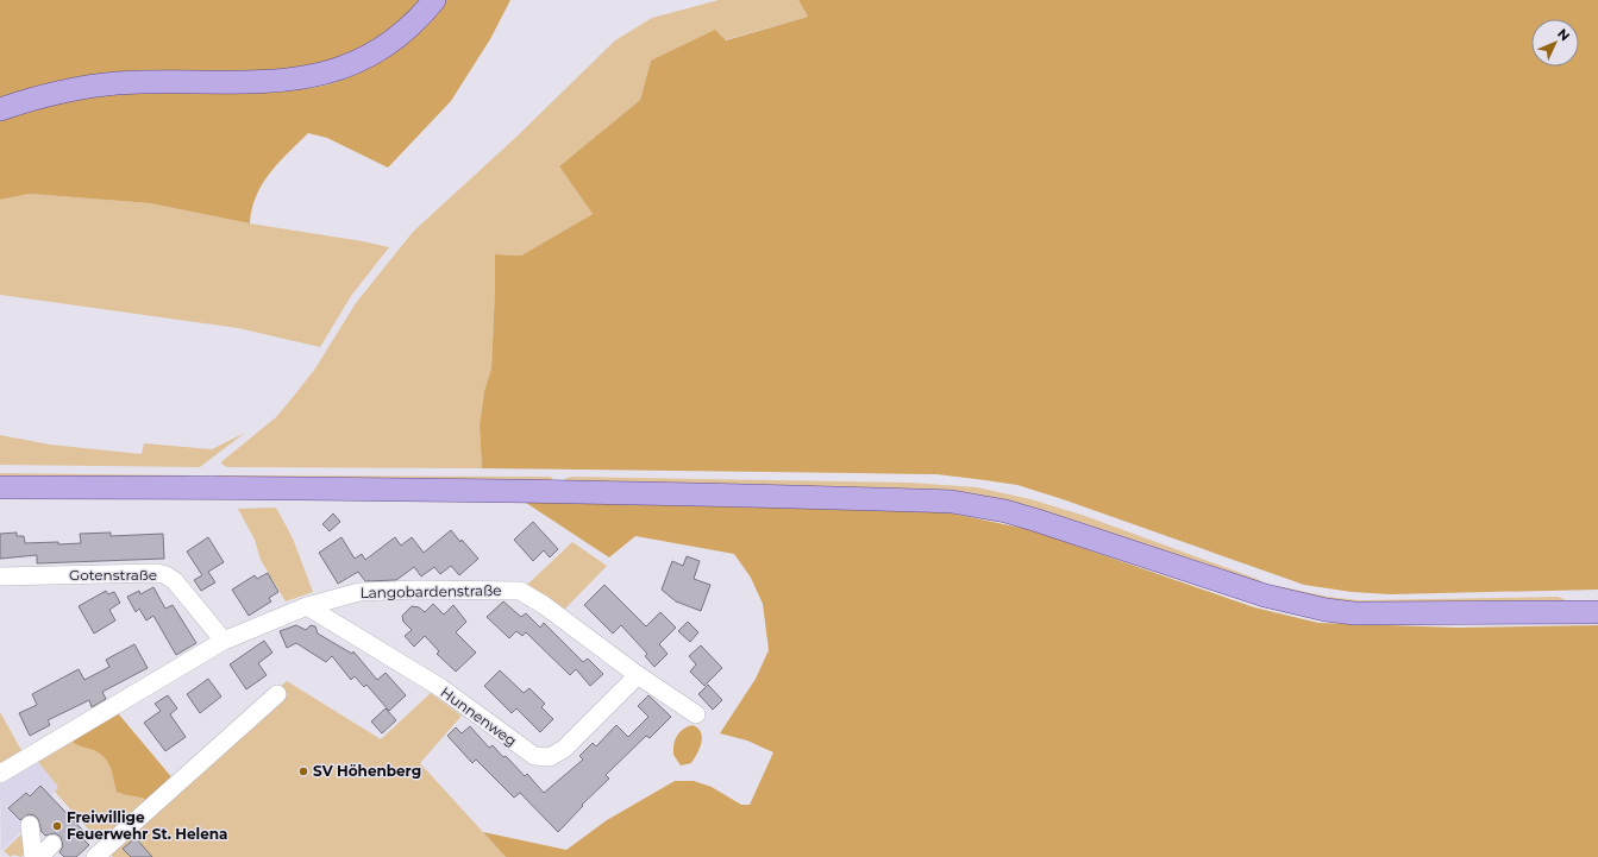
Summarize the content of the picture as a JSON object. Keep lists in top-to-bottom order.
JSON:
{
  "streets": {
    "street": ["Gotenstraße", "Langobardenstraße", "Hunnenweg"]
  },
  "crossings": [
    ["Gotenstraße", "Langobardenstraße"],
    ["Langobardenstraße", "Hunnenweg"]
  ],
  "places": ["SV Höhenberg", "Freiwillige Feuerwehr St. Helena"],
  "north": "top right"
}
